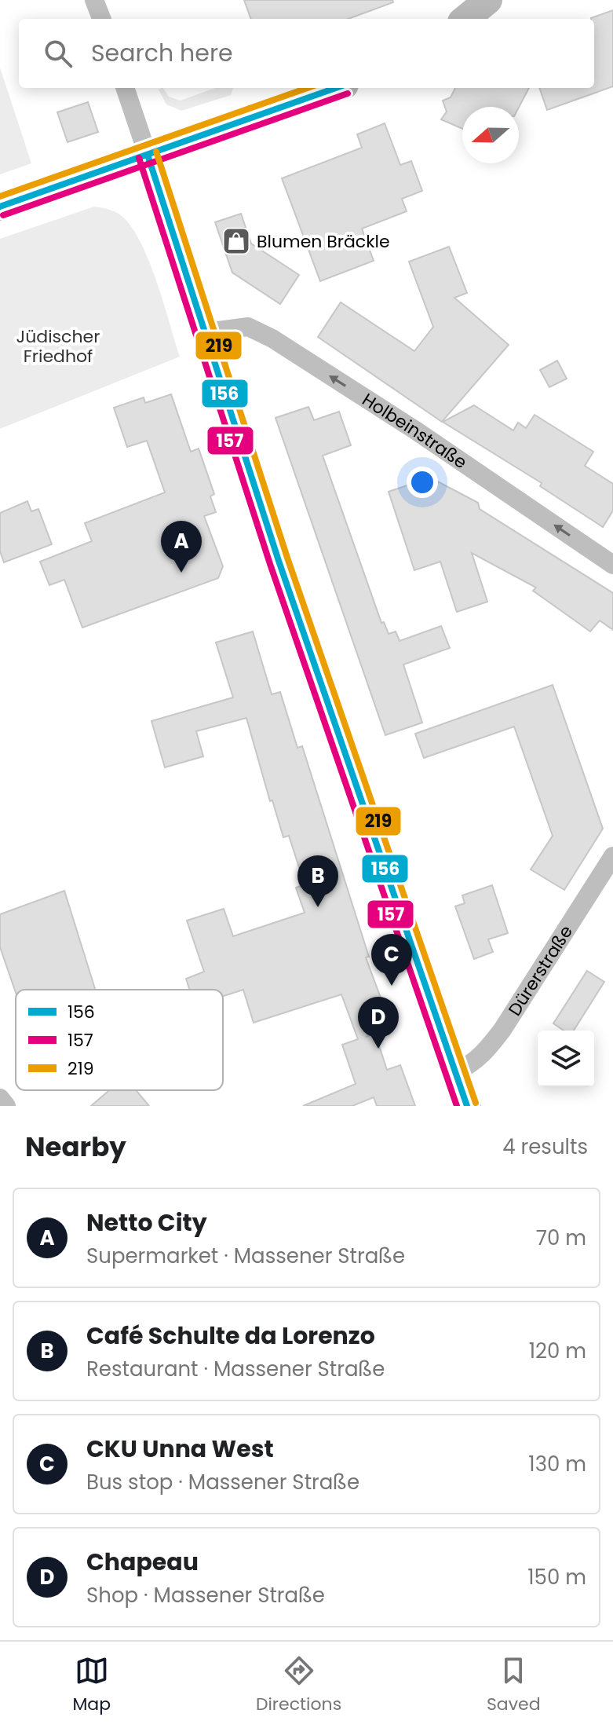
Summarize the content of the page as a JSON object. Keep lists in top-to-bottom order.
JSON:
{
  "streets": {
    "street": ["Holbeinstraße", "Dürerstraße"]
  },
  "one_way": ["Holbeinstraße"],
  "parks": ["Jüdischer Friedhof"],
  "places": {
    "shop": ["Blumen Bräckle"]
  },
  "lines": ["transit line 156", "transit line 219", "transit line 157"],
  "legend": ["156", "157", "219"],
  "north": "left",
  "page": {
    "search": "Search here",
    "pins": [
      "A",
      "B",
      "C",
      "D"
    ],
    "heading": ["Nearby", "4 results"],
    "list": [
      {
        "mark": "A",
        "name": "Netto City",
        "note": "Supermarket · Massener Straße",
        "value": "70 m"
      },
      {
        "mark": "B",
        "name": "Café Schulte da Lorenzo",
        "note": "Restaurant · Massener Straße",
        "value": "120 m"
      },
      {
        "mark": "C",
        "name": "CKU Unna West",
        "note": "Bus stop · Massener Straße",
        "value": "130 m"
      },
      {
        "mark": "D",
        "name": "Chapeau",
        "note": "Shop · Massener Straße",
        "value": "150 m"
      }
    ],
    "nav": ["Map", "Directions", "Saved"]
  }
}
